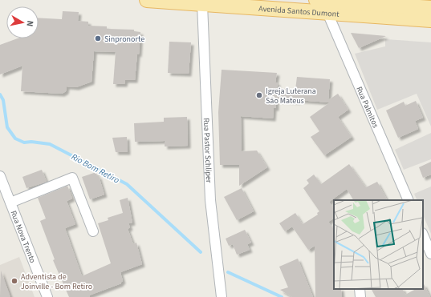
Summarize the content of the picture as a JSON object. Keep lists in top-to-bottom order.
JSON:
{
  "streets": {
    "main road": ["Avenida Santos Dumont"],
    "street": ["Rua Palmitos", "Rua Pastor Schliper", "Rua Nova Trento"]
  },
  "crossings": [
    ["Avenida Santos Dumont", "Rua Palmitos"],
    ["Avenida Santos Dumont", "Rua Pastor Schliper"]
  ],
  "water": ["Rio Bom Retiro"],
  "places": ["Sinpronorte", "Igreja Luterana São Mateus", "Adventista de Joinville - Bom Retiro"],
  "north": "right"
}
